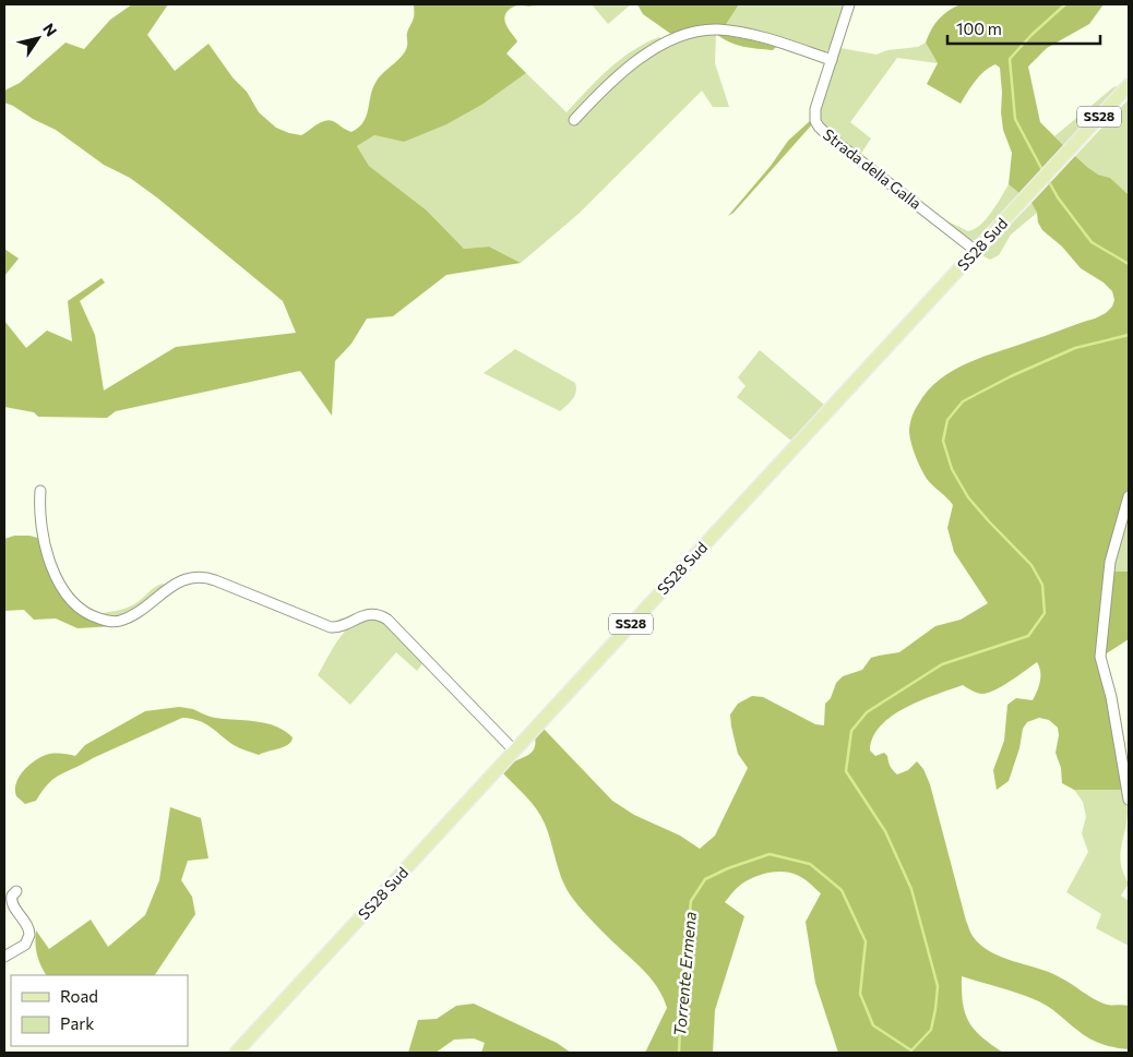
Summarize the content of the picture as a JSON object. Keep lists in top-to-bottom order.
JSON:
{
  "streets": {
    "main road": ["SS28", "SS28 Sud"],
    "street": ["Strada della Galla"]
  },
  "crossings": [
    ["Strada della Galla", "SS28 Sud"]
  ],
  "water": ["Torrente Ermena"],
  "legend": ["Road", "Park"],
  "scale_bar": "100 m",
  "north": "top right"
}
